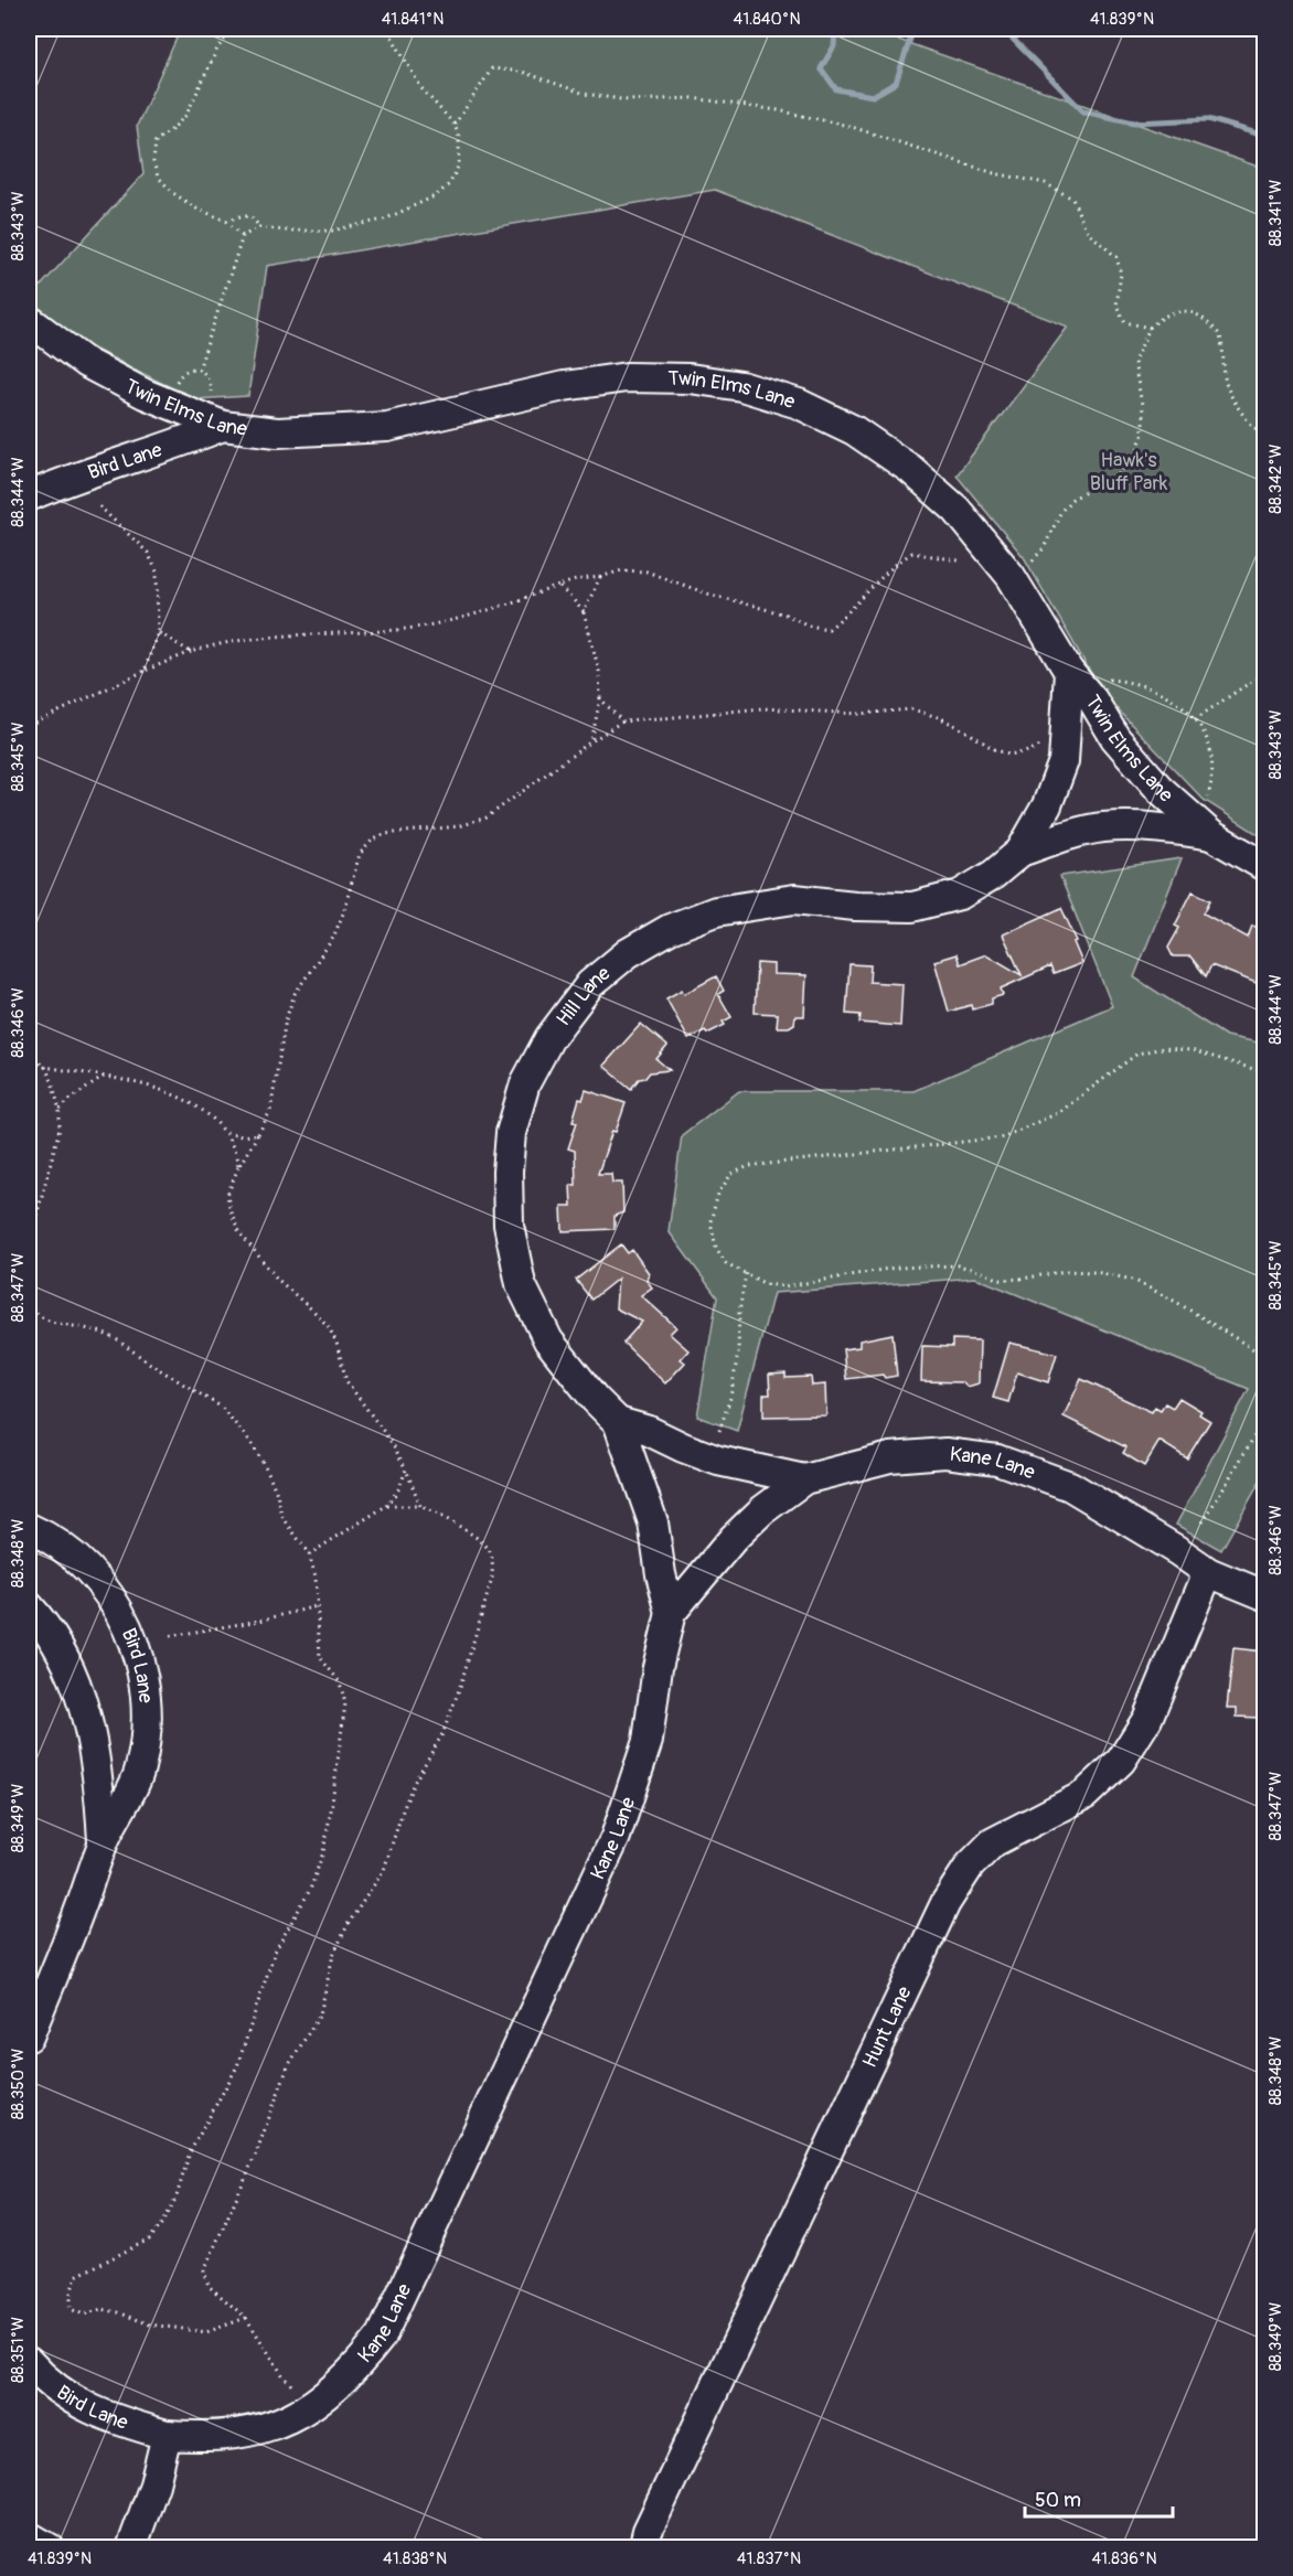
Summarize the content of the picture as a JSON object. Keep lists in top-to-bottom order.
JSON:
{
  "streets": {
    "street": [
      "Twin Elms Lane",
      "Bird Lane",
      "Hill Lane",
      "Kane Lane",
      "Hunt Lane"
    ]
  },
  "crossings": [
    ["Twin Elms Lane", "Bird Lane"],
    ["Bird Lane", "Kane Lane"],
    ["Kane Lane", "Hunt Lane"]
  ],
  "parks": ["Hawk's Bluff Park"],
  "scale_bar": "50 m",
  "coordinates": [
    "41.841°N",
    "41.840°N",
    "41.839°N",
    "88.341°W",
    "88.343°W",
    "88.342°W",
    "88.344°W",
    "88.345°W",
    "88.346°W",
    "88.347°W",
    "88.348°W",
    "88.349°W",
    "88.350°W",
    "88.351°W",
    "41.838°N",
    "41.837°N",
    "41.836°N"
  ]
}
